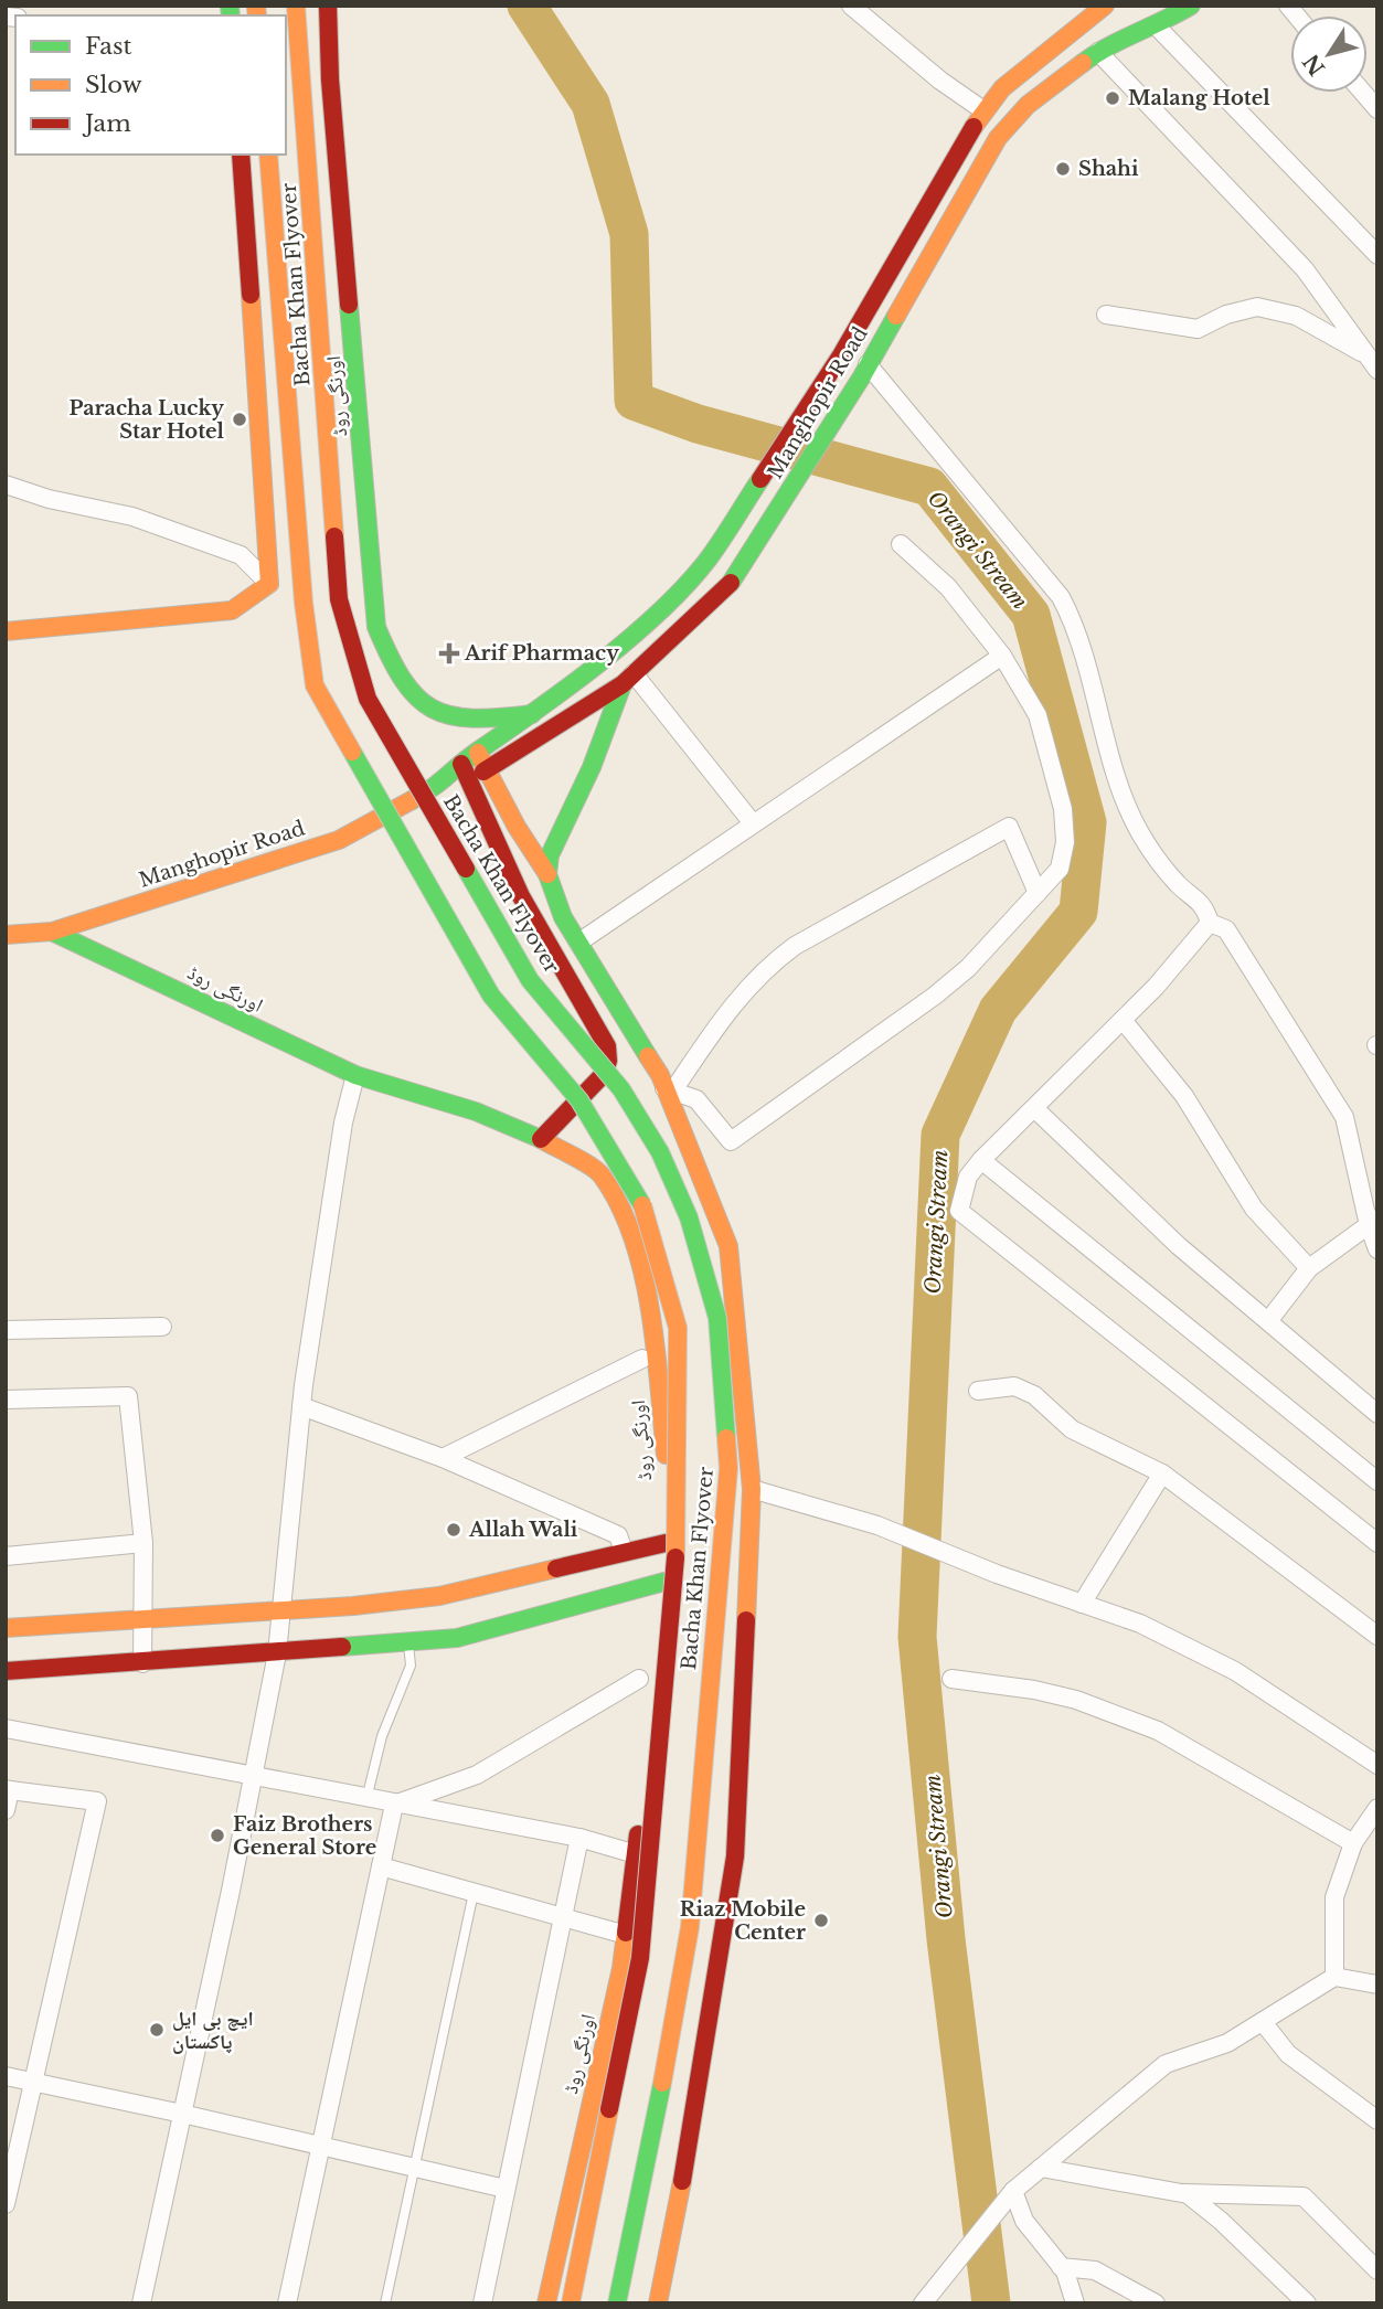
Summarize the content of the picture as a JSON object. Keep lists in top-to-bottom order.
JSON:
{
  "streets": {
    "main road": ["Bacha Khan Flyover", "اورنگی روڈ", "Manghopir Road"]
  },
  "crossings": [
    ["اورنگی روڈ", "Manghopir Road"]
  ],
  "water": ["Orangi Stream"],
  "places": {
    "other": [
      "Malang Hotel",
      "Shahi",
      "Paracha Lucky Star Hotel",
      "Allah Wali",
      "Faiz Brothers General Store",
      "Riaz Mobile Center",
      "ایچ بی ایل پاکستان"
    ],
    "health": ["Arif Pharmacy"]
  },
  "legend": ["Fast", "Slow", "Jam"],
  "north": "bottom left"
}
